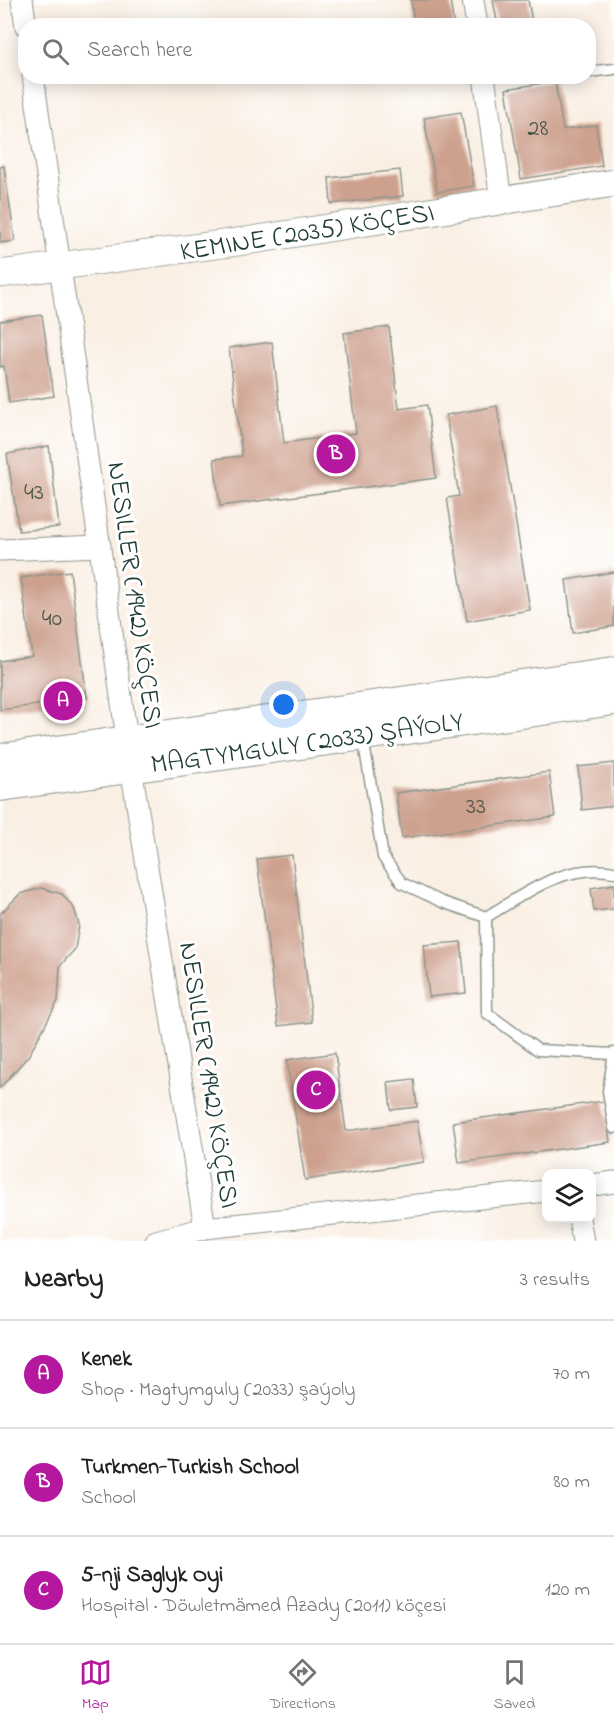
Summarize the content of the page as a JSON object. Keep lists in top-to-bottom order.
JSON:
{
  "streets": {
    "main road": ["MAGTYMGULY (2033) ŞAÝOLY"],
    "street": ["KEMINE (2035) KÖÇESI", "NESILLER (1942) KÖÇESI"]
  },
  "crossings": [
    ["KEMINE (2035) KÖÇESI", "NESILLER (1942) KÖÇESI"],
    ["NESILLER (1942) KÖÇESI", "MAGTYMGULY (2033) ŞAÝOLY"]
  ],
  "house_numbers": [
    "28",
    "43",
    "40",
    "33"
  ],
  "page": {
    "search": "Search here",
    "pins": ["B", "A", "C"],
    "heading": ["Nearby", "3 results"],
    "list": [
      {
        "mark": "A",
        "name": "Kenek",
        "note": "Shop · Magtymguly (2033) şaýoly",
        "value": "70 m"
      },
      {
        "mark": "B",
        "name": "Turkmen-Turkish School",
        "note": "School",
        "value": "80 m"
      },
      {
        "mark": "C",
        "name": "5-nji Saglyk Oyi",
        "note": "Hospital · Döwletmämed Azady (2011) köçesi",
        "value": "120 m"
      }
    ],
    "nav": ["Map", "Directions", "Saved"]
  }
}
